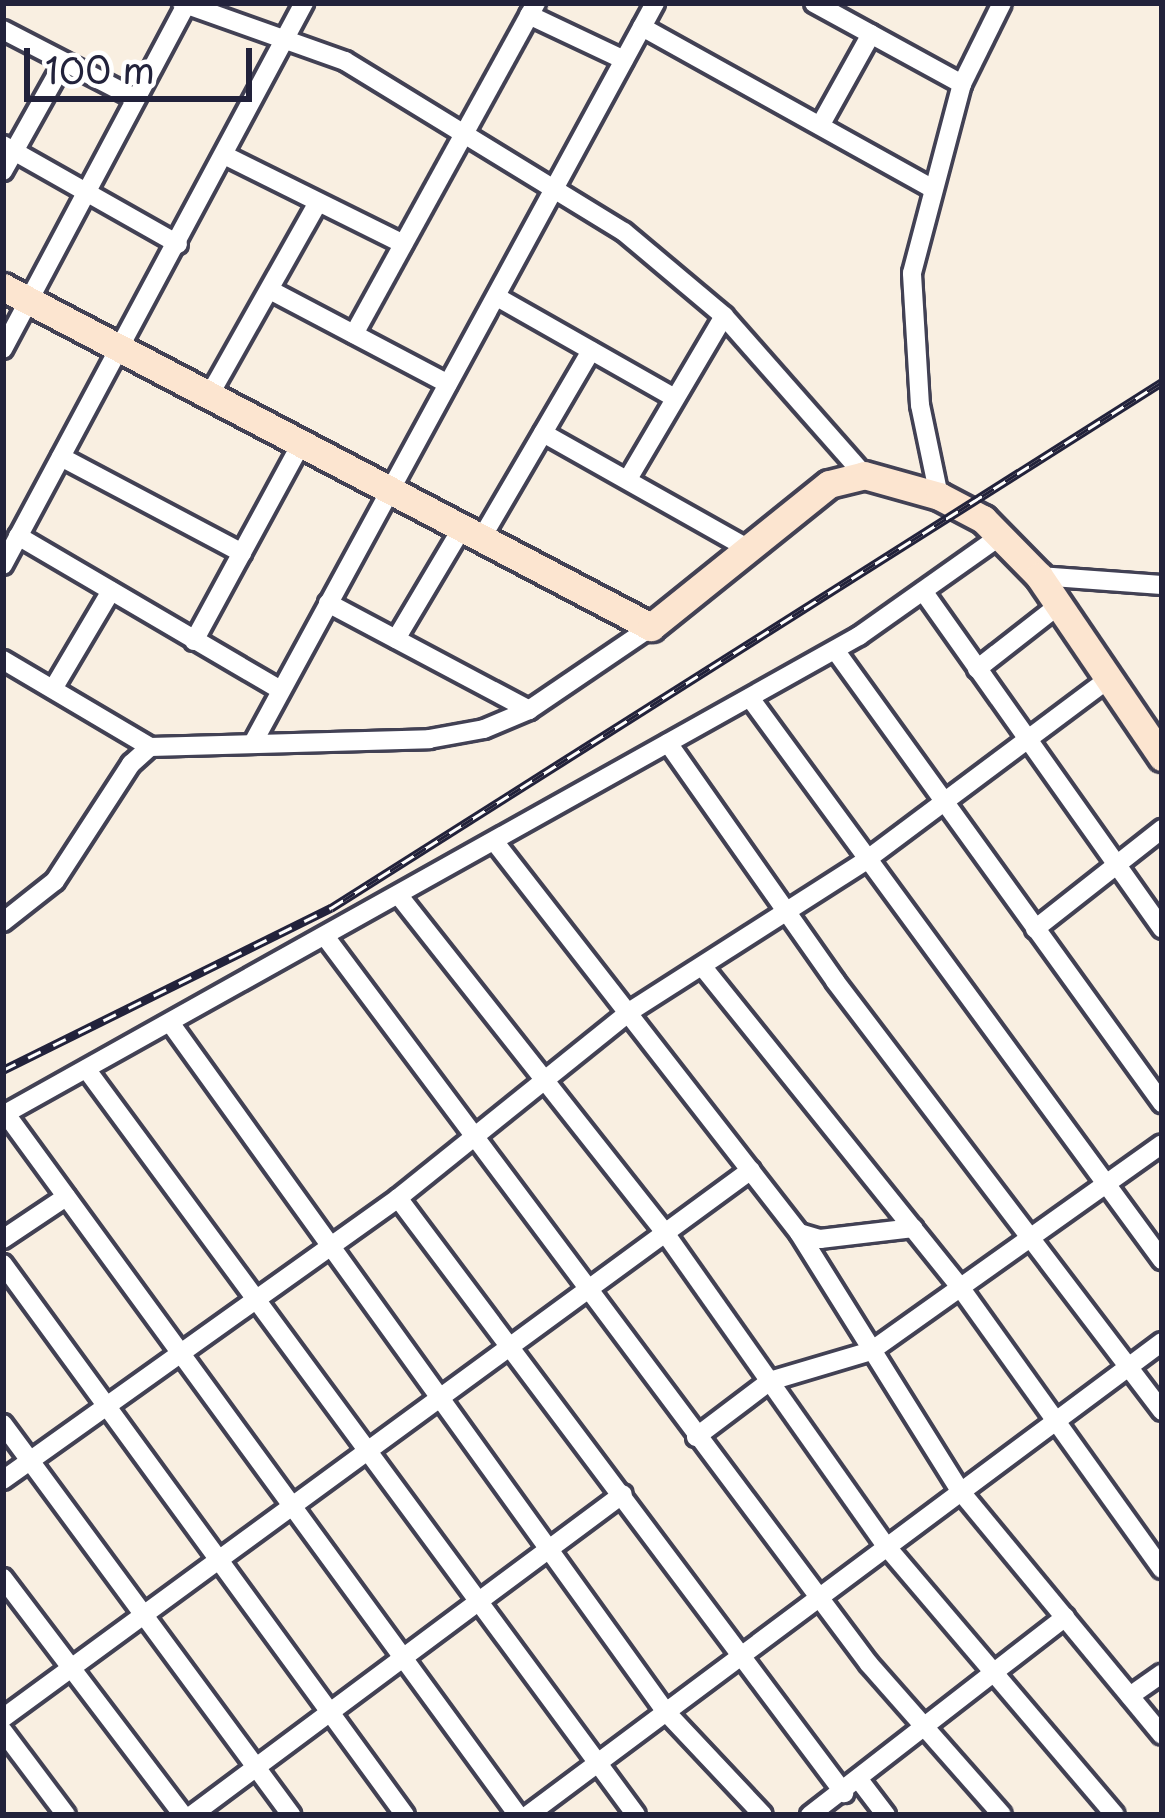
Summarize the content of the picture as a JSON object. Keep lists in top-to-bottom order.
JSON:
{
  "scale_bar": "100 m"
}
